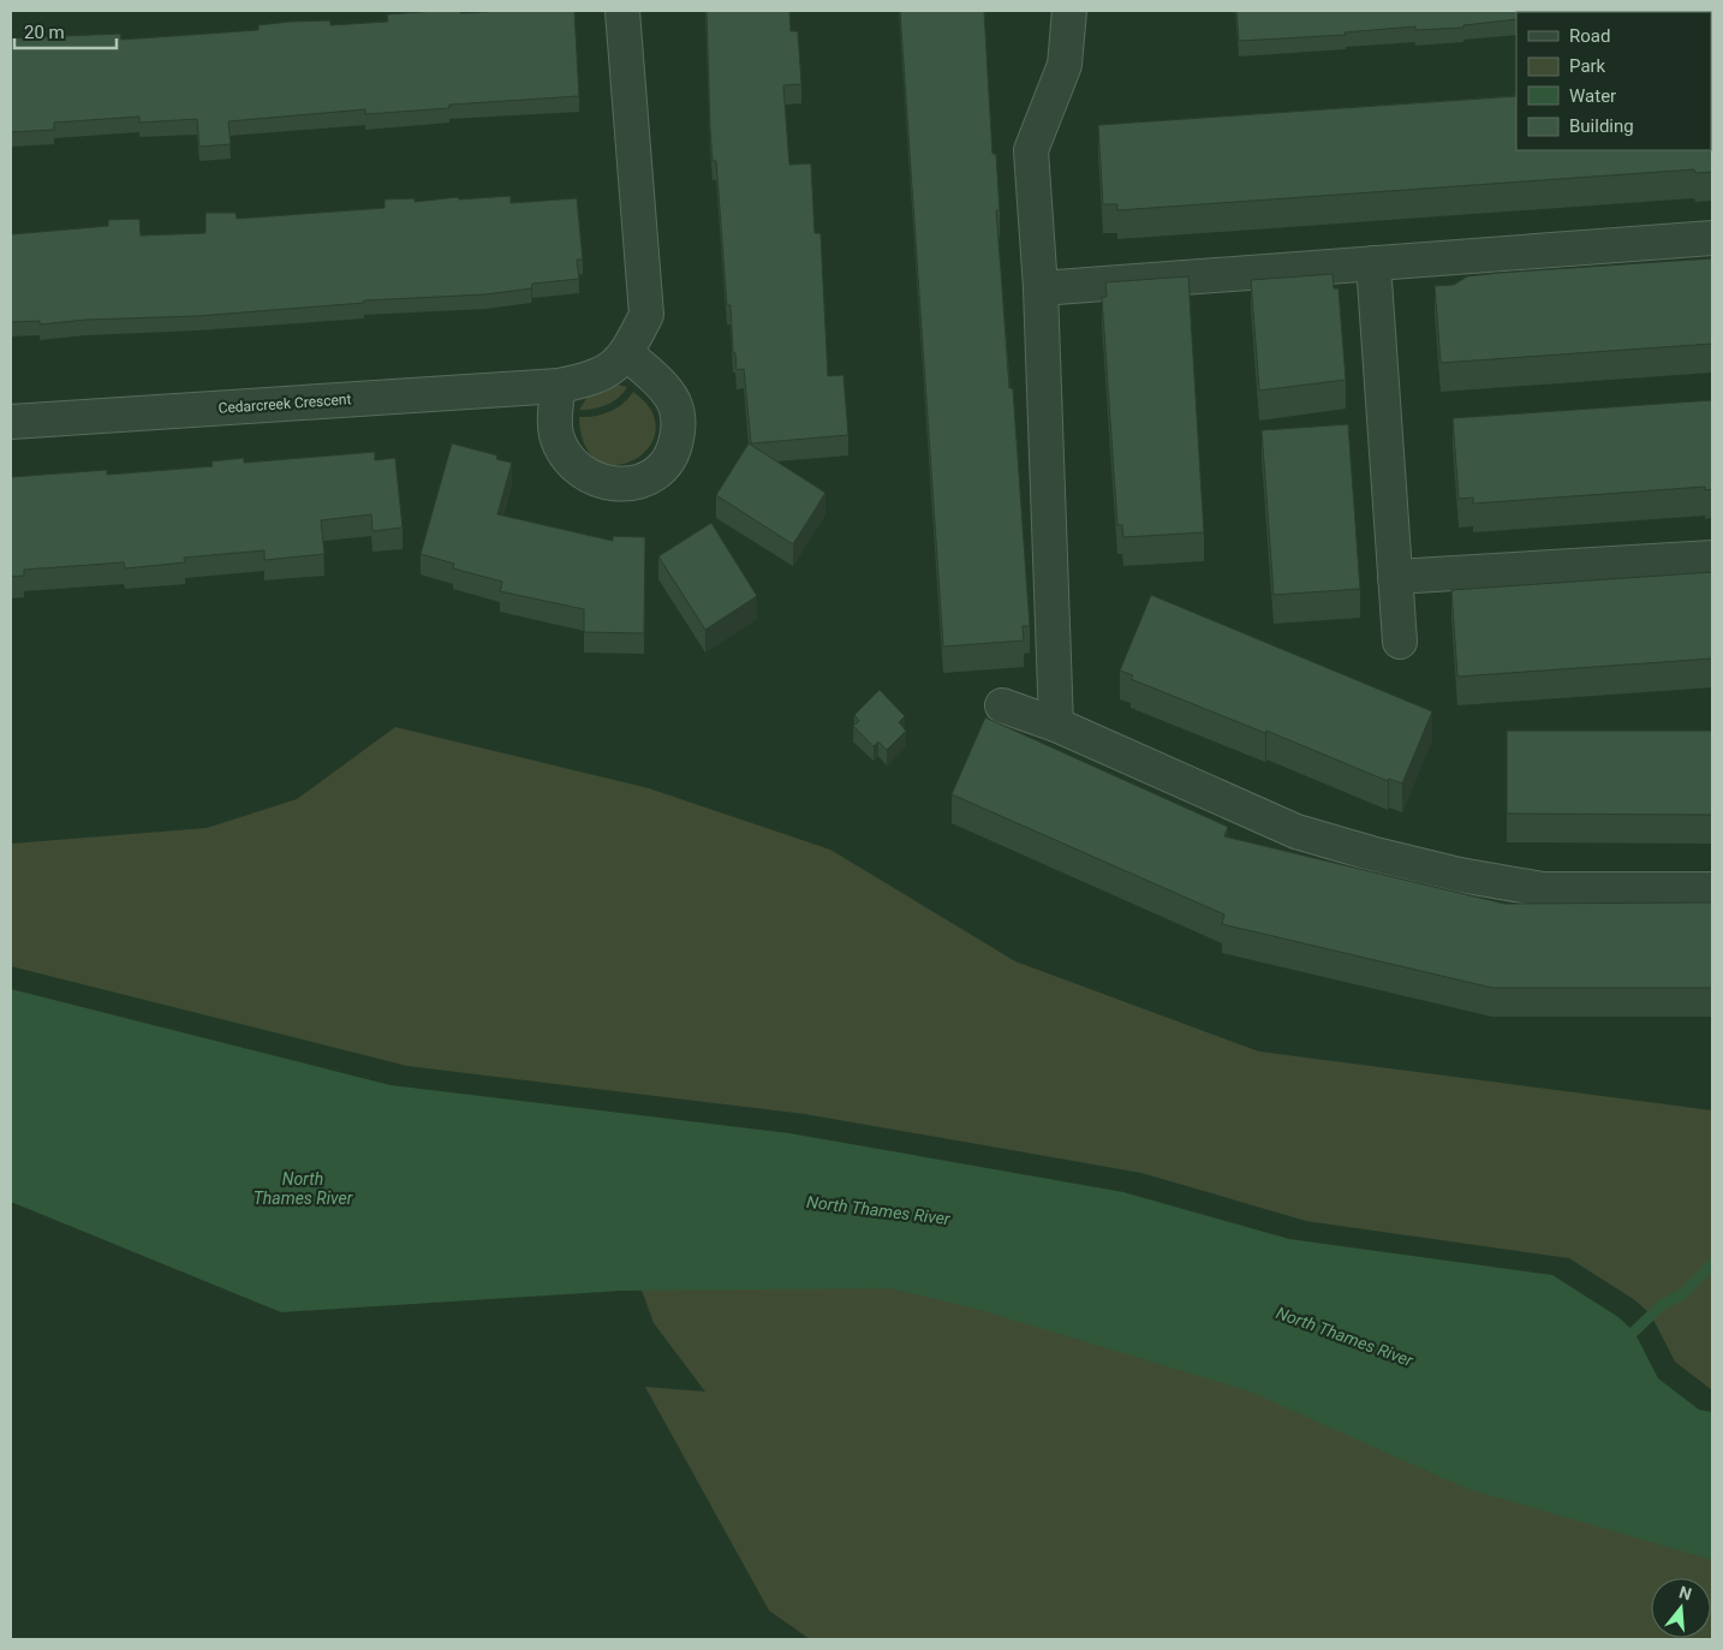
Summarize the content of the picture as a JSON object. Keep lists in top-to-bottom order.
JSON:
{
  "streets": {
    "street": ["Cedarcreek Crescent"]
  },
  "water": ["North Thames River"],
  "legend": [
    "Road",
    "Park",
    "Water",
    "Building"
  ],
  "scale_bar": "20 m",
  "north": "top"
}
